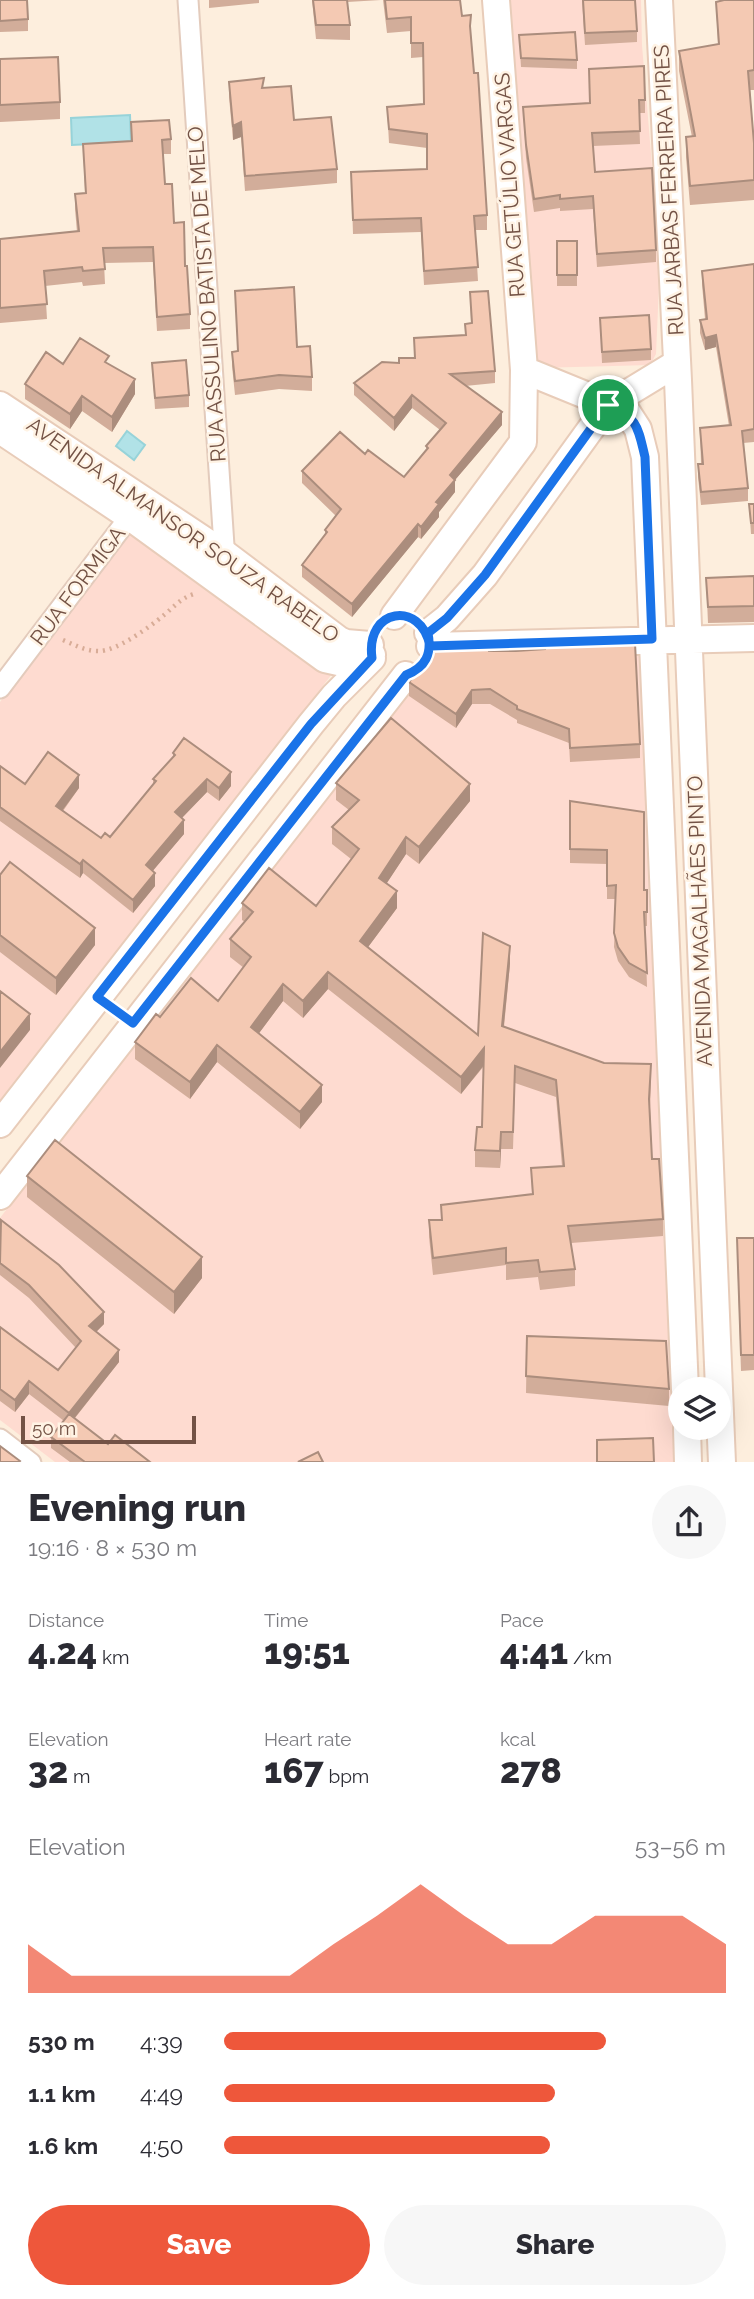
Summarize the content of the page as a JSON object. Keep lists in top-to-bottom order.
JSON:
{
  "streets": {
    "street": [
      "RUA GETÚLIO VARGAS",
      "RUA JARBAS FERREIRA PIRES",
      "RUA ASSULINO BATISTA DE MELO",
      "AVENIDA ALMANSOR SOUZA RABELO",
      "RUA FORMIGA",
      "AVENIDA MAGALHÃES PINTO"
    ]
  },
  "crossings": [
    ["RUA GETÚLIO VARGAS", "AVENIDA ALMANSOR SOUZA RABELO"],
    ["RUA JARBAS FERREIRA PIRES", "AVENIDA MAGALHÃES PINTO"],
    ["RUA ASSULINO BATISTA DE MELO", "AVENIDA ALMANSOR SOUZA RABELO"],
    ["AVENIDA ALMANSOR SOUZA RABELO", "RUA FORMIGA"]
  ],
  "scale_bar": "50 m",
  "page": {
    "scale": "50 m",
    "heading": ["Evening run", "19:16 · 8 × 530 m"],
    "stats": [
      ["Distance", "4.24 km"],
      ["Time", "19:51"],
      ["Pace", "4:41 /km"],
      ["Elevation", "32 m"],
      ["Heart rate", "167 bpm"],
      ["kcal", "278"]
    ],
    "chart": ["Elevation", "53–56 m"],
    "list": [
      {
        "name": "530 m",
        "note": "4:39"
      },
      {
        "name": "1.1 km",
        "note": "4:49"
      },
      {
        "name": "1.6 km",
        "note": "4:50"
      }
    ],
    "buttons": ["Save", "Share"]
  }
}
